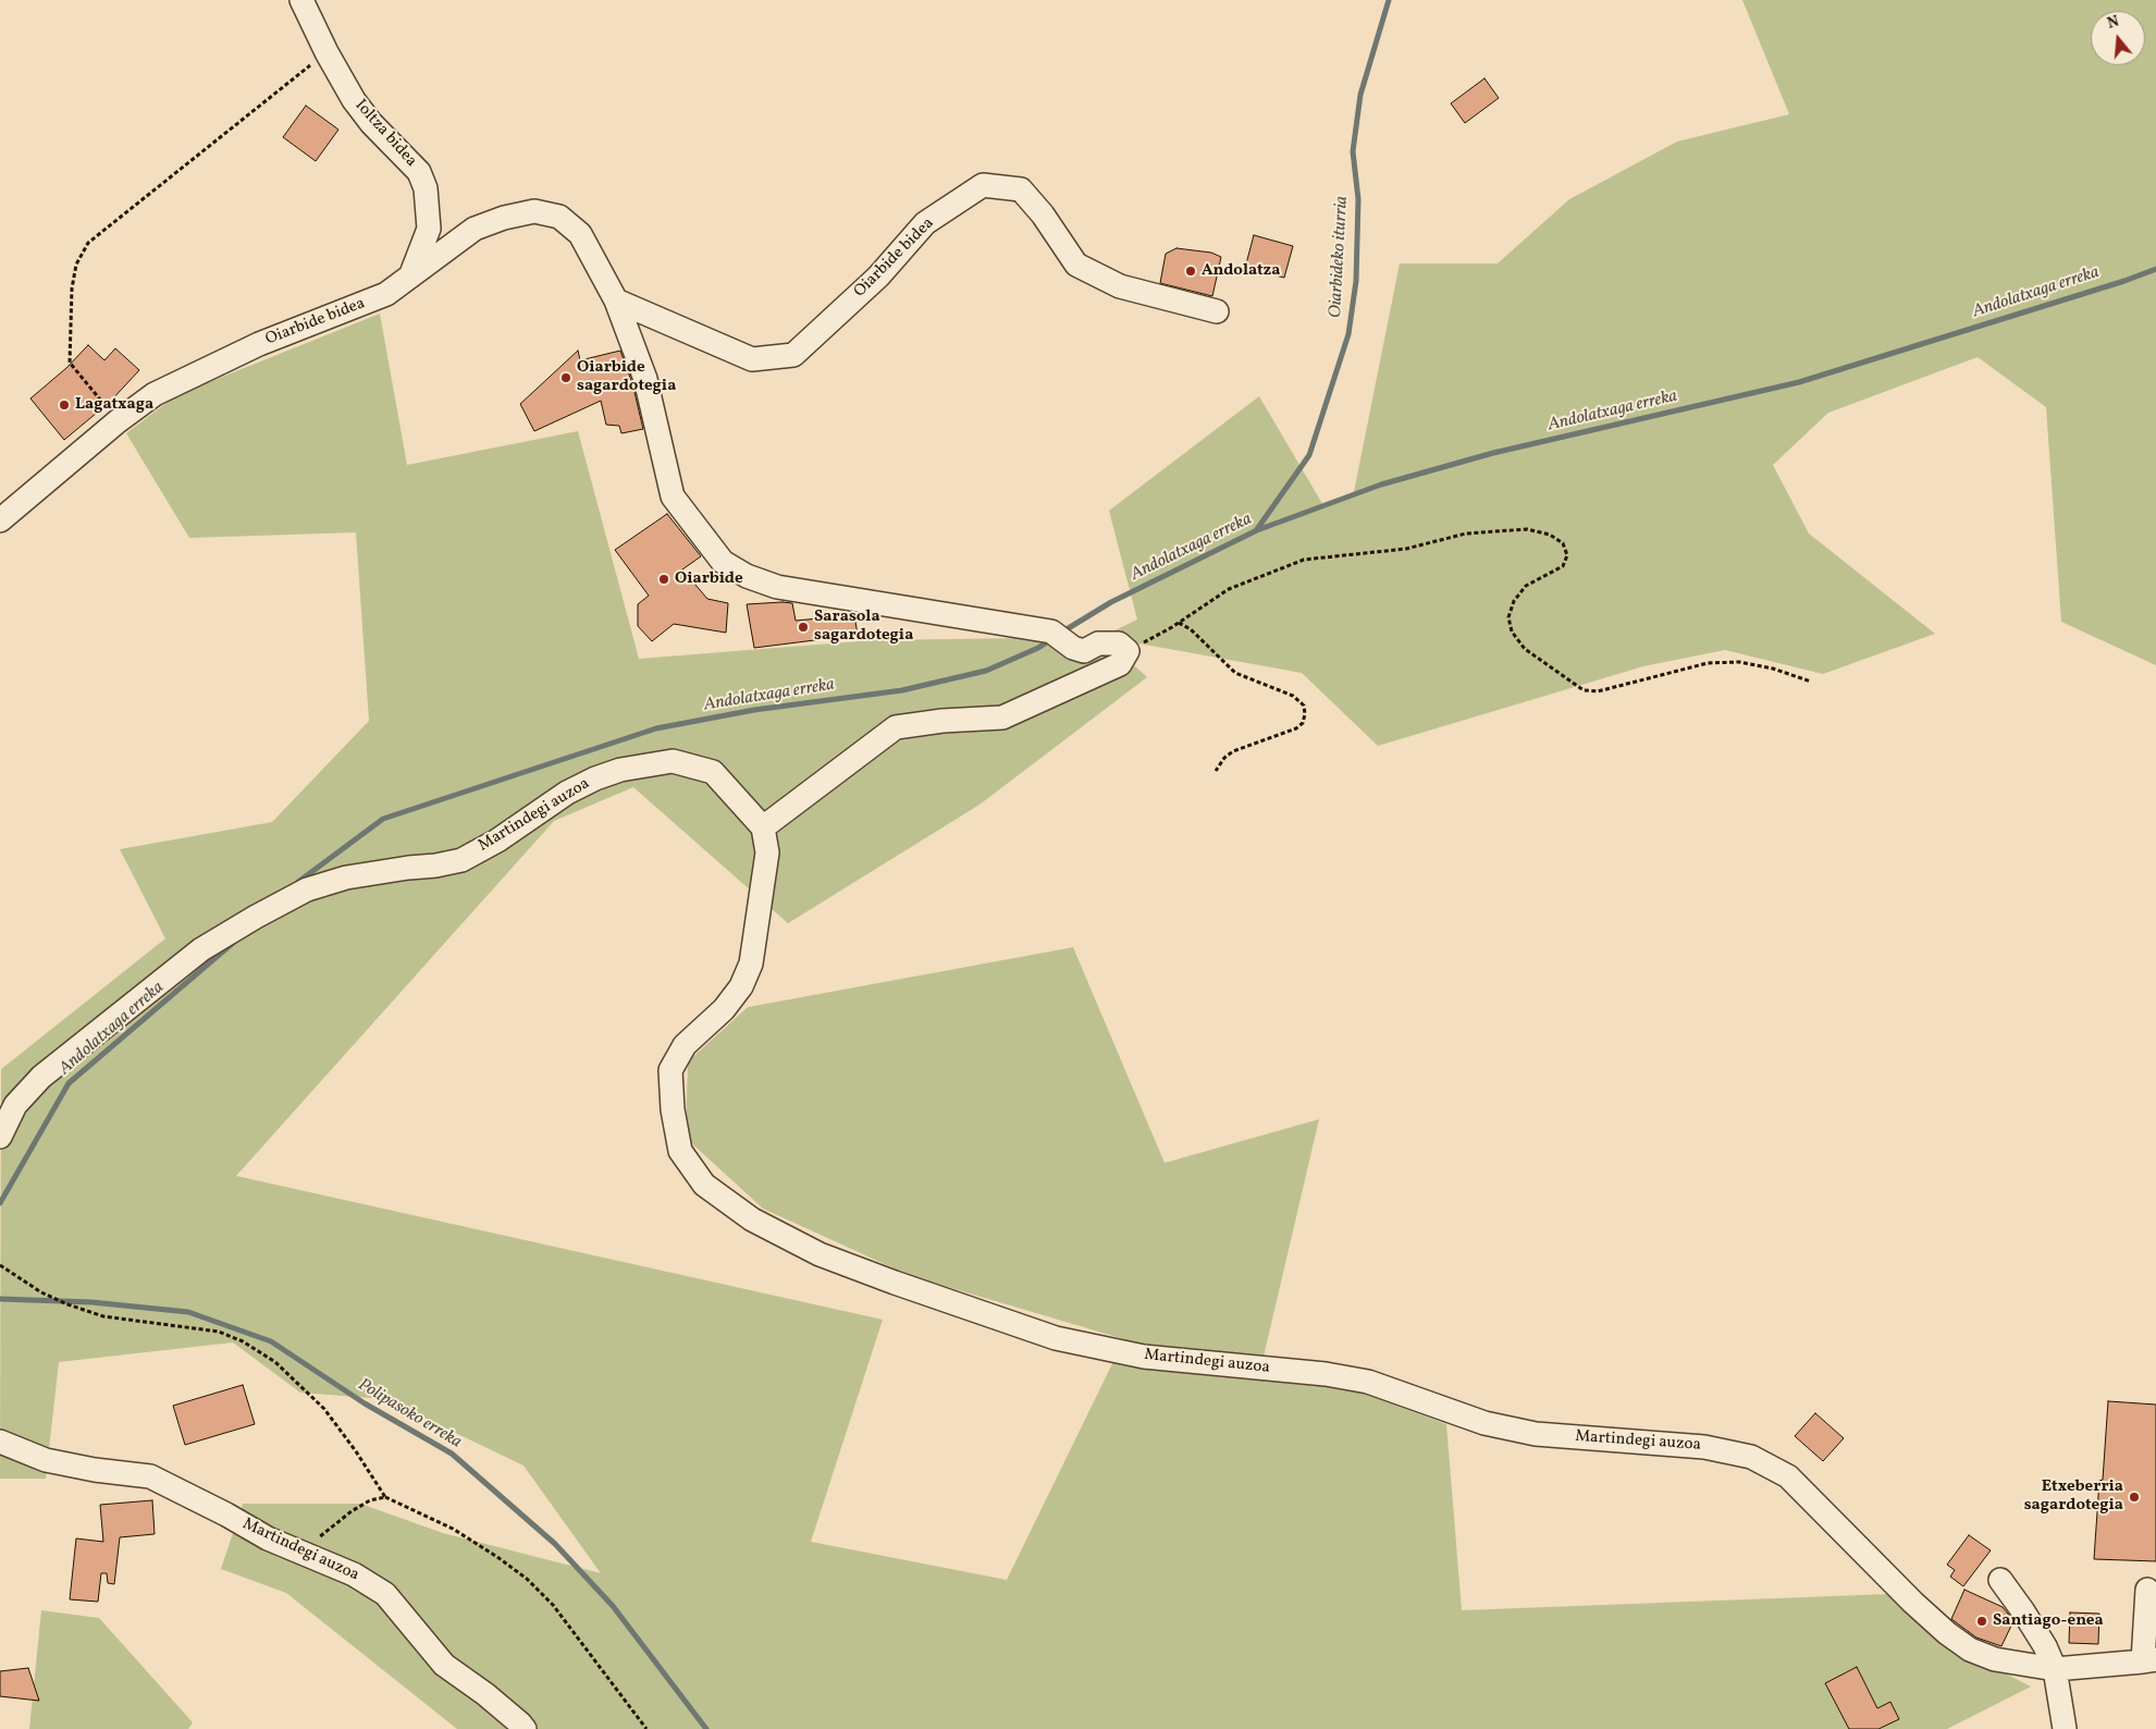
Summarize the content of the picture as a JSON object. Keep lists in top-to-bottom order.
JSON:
{
  "streets": {
    "street": ["Ioltza bidea", "Oiarbide bidea", "Martindegi auzoa"]
  },
  "crossings": [
    ["Ioltza bidea", "Oiarbide bidea"]
  ],
  "water": ["Oiarbideko iturria", "Andolatxaga erreka", "Polipasoko erreka"],
  "places": [
    "Andolatza",
    "Oiarbide sagardotegia",
    "Lagatxaga",
    "Oiarbide",
    "Sarasola sagardotegia",
    "Etxeberria sagardotegia",
    "Santiago-enea"
  ],
  "north": "top"
}
